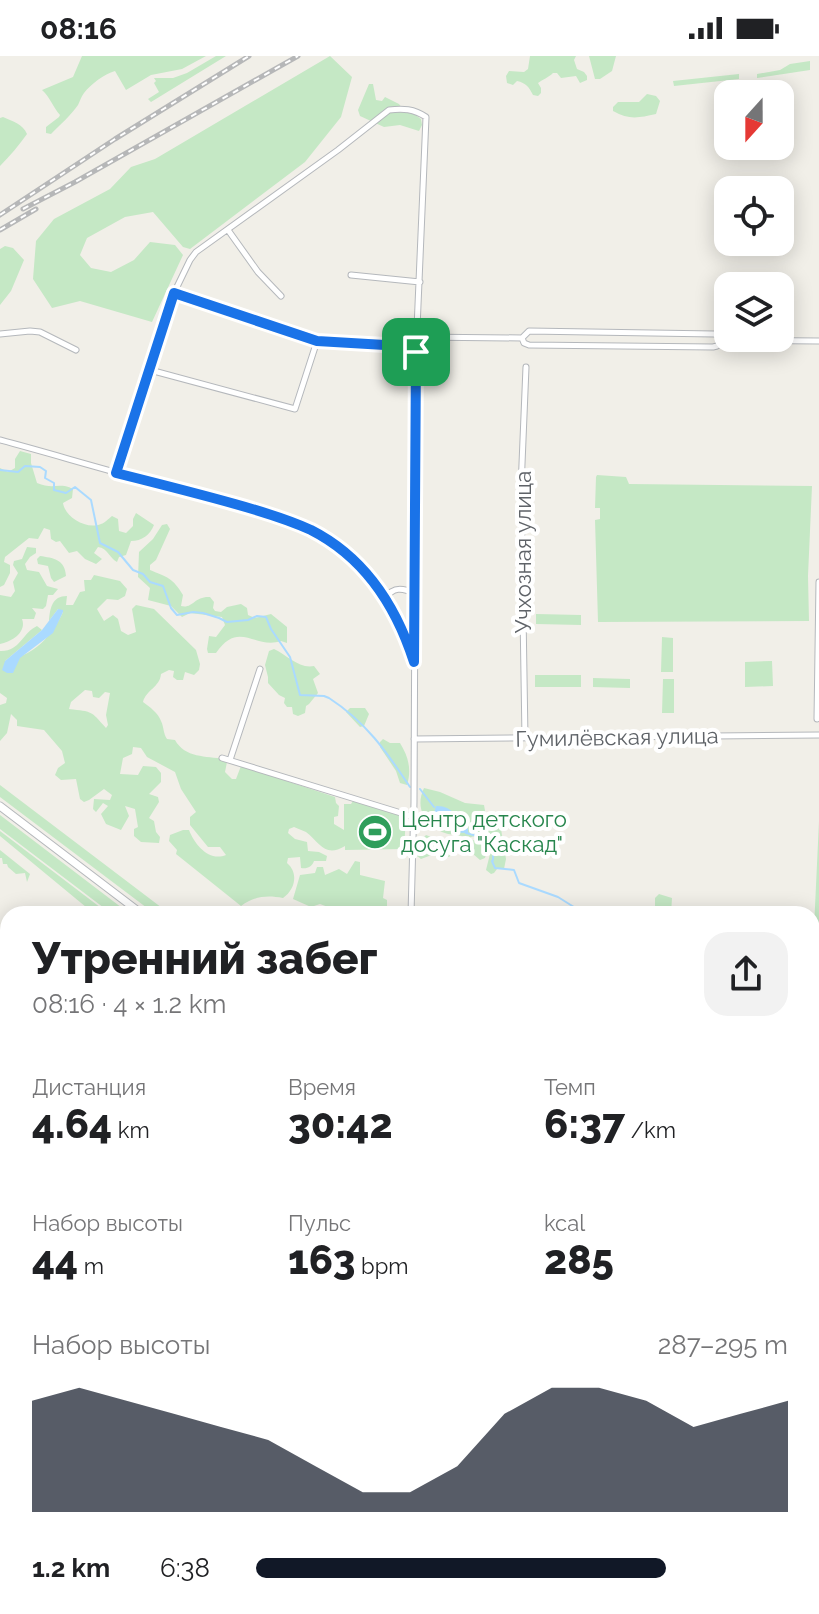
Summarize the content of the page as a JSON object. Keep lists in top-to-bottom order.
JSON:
{
  "streets": {
    "street": ["Учхозная улица", "Гумилёвская улица"]
  },
  "crossings": [
    ["Учхозная улица", "Гумилёвская улица"]
  ],
  "places": {
    "sports": ["Центр детского досуга \"Каскад\""]
  },
  "north": "bottom",
  "page": {
    "status": "08:16",
    "heading": ["Утренний забег", "08:16 · 4 × 1.2 km"],
    "stats": [
      ["Дистанция", "4.64 km"],
      ["Время", "30:42"],
      ["Темп", "6:37 /km"],
      ["Набор высоты", "44 m"],
      ["Пульс", "163 bpm"],
      ["kcal", "285"]
    ],
    "chart": ["Набор высоты", "287–295 m"],
    "list": [
      {
        "name": "1.2 km",
        "note": "6:38"
      }
    ]
  }
}
